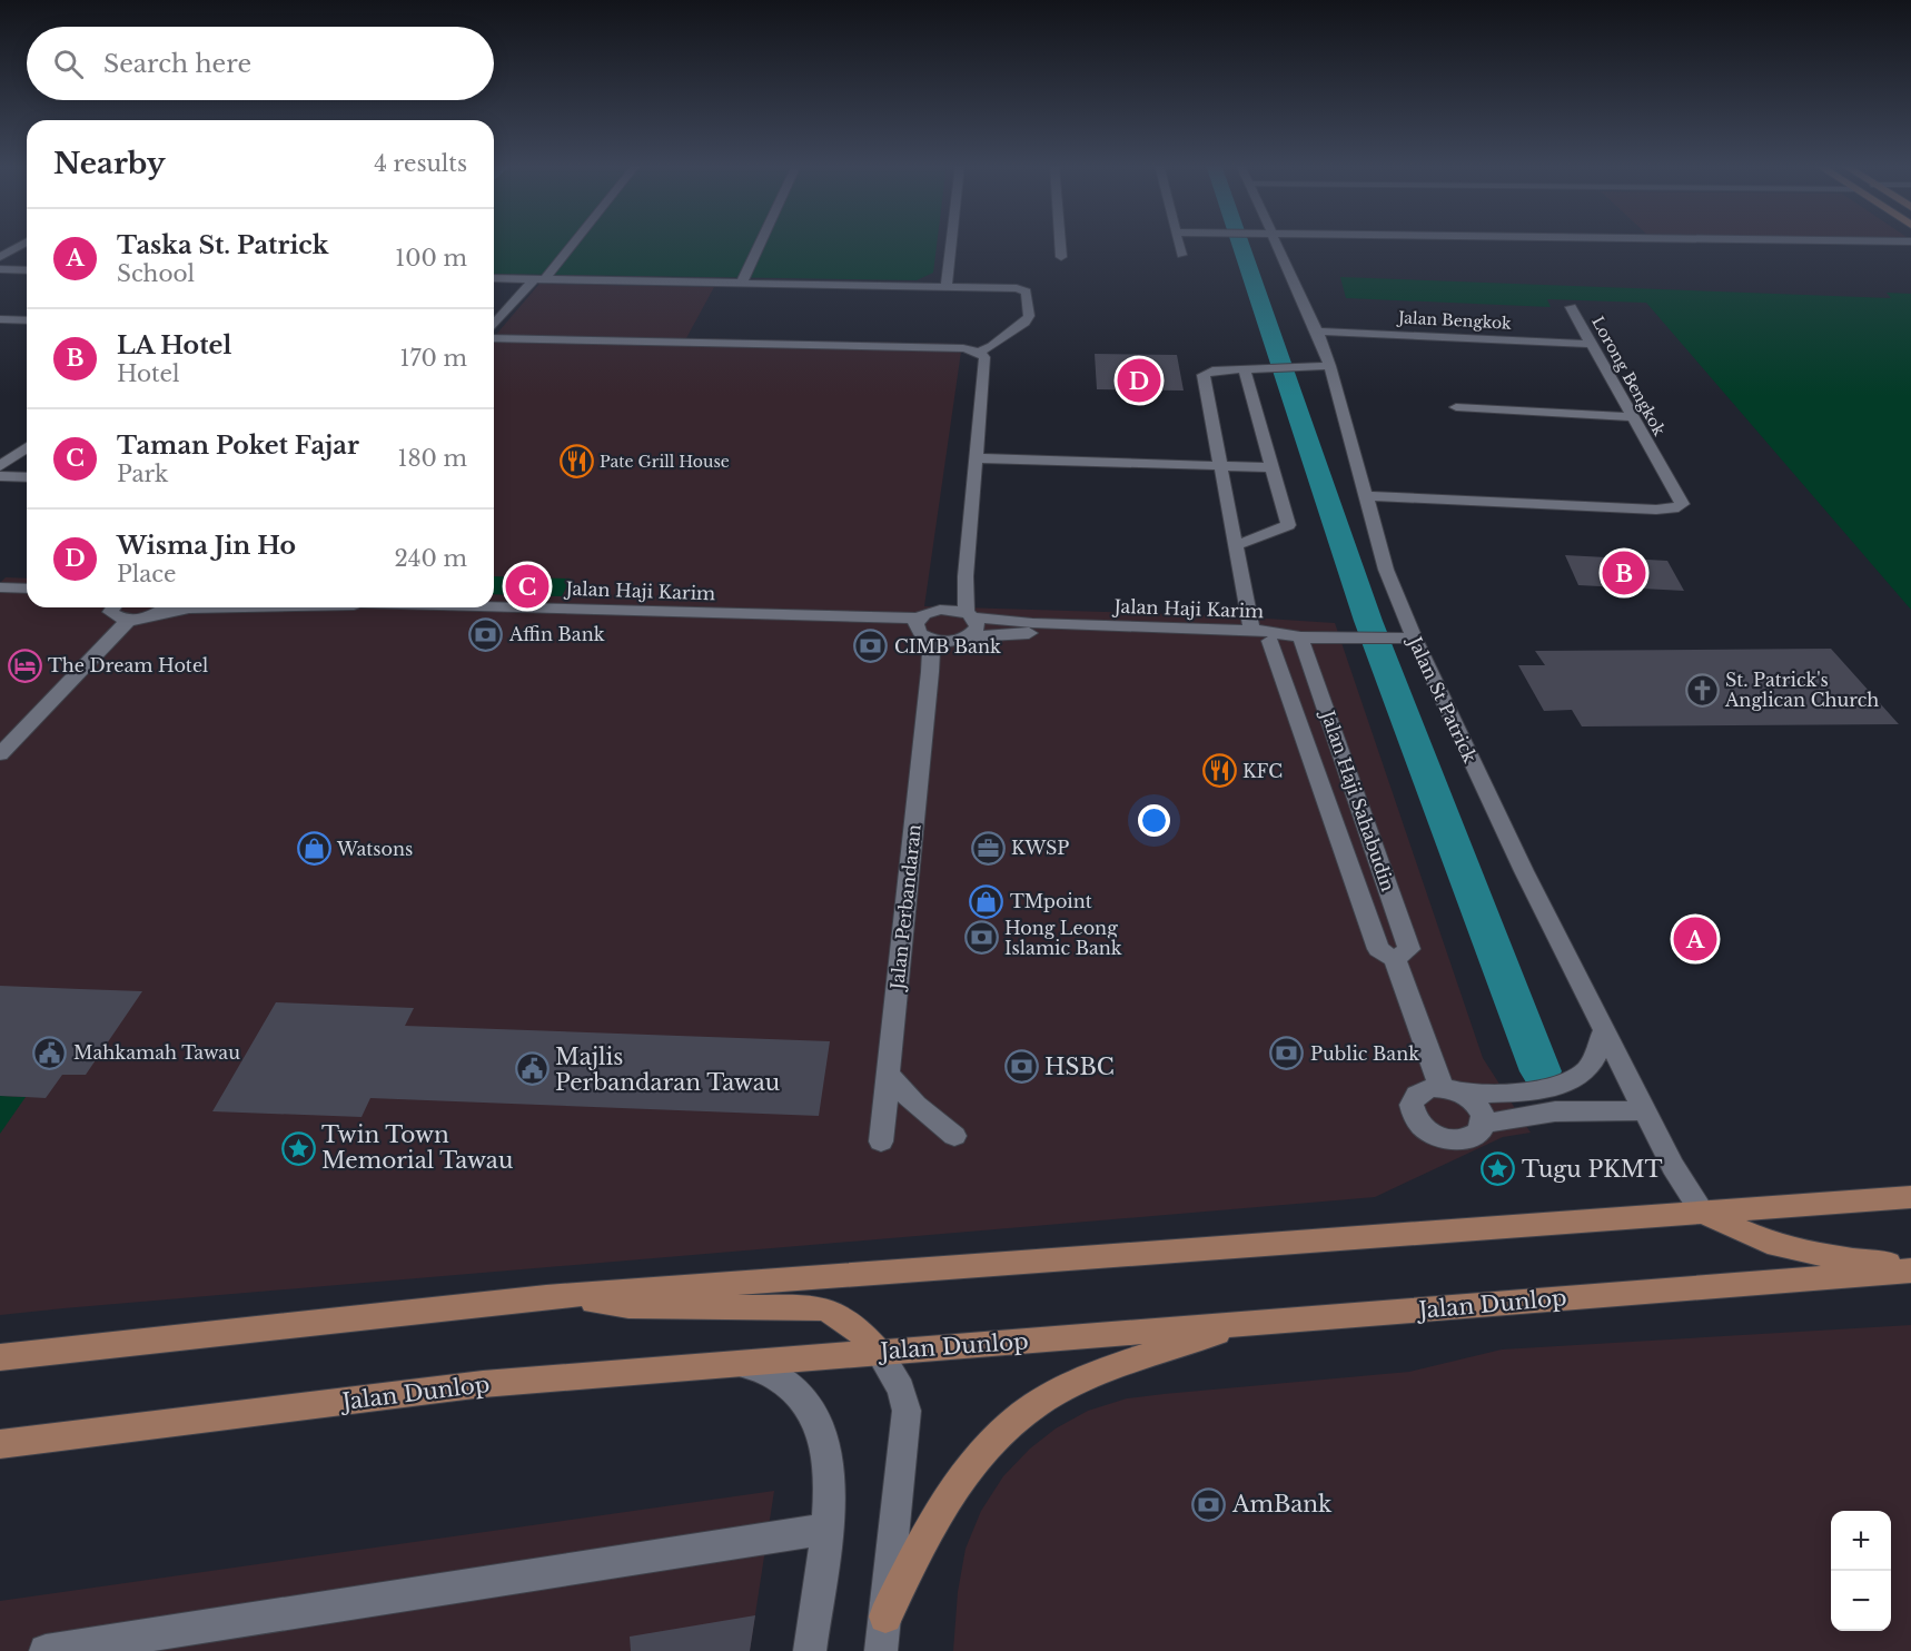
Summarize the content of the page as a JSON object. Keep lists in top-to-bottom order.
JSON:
{
  "streets": {
    "main road": ["Jalan Dunlop"],
    "street": [
      "Jalan Bengkok",
      "Lorong Bengkok",
      "Jalan Haji Karim",
      "Jalan St Patrick",
      "Jalan Haji Sahabudin",
      "Jalan Perbandaran"
    ]
  },
  "crossings": [
    ["Jalan Bengkok", "Lorong Bengkok"],
    ["Jalan Bengkok", "Jalan St Patrick"],
    ["Lorong Bengkok", "Jalan St Patrick"],
    ["Jalan Haji Karim", "Jalan St Patrick"],
    ["Jalan Haji Karim", "Jalan Haji Sahabudin"],
    ["Jalan Haji Karim", "Jalan Perbandaran"]
  ],
  "places": {
    "restaurant": ["Pate Grill House", "KFC"],
    "bank": [
      "Affin Bank",
      "CIMB Bank",
      "Hong Leong Islamic Bank",
      "Public Bank",
      "HSBC",
      "AmBank"
    ],
    "hotel": ["The Dream Hotel"],
    "church": ["St. Patrick's Anglican Church"],
    "office": ["KWSP"],
    "shop": ["Watsons", "TMpoint"],
    "public building": ["Mahkamah Tawau", "Majlis Perbandaran Tawau"],
    "place": ["Twin Town Memorial Tawau", "Tugu PKMT"]
  },
  "page": {
    "search": "Search here",
    "heading": ["Nearby", "4 results"],
    "list": [
      {
        "mark": "A",
        "name": "Taska St. Patrick",
        "note": "School",
        "value": "100 m"
      },
      {
        "mark": "B",
        "name": "LA Hotel",
        "note": "Hotel",
        "value": "170 m"
      },
      {
        "mark": "C",
        "name": "Taman Poket Fajar",
        "note": "Park",
        "value": "180 m"
      },
      {
        "mark": "D",
        "name": "Wisma Jin Ho",
        "note": "Place",
        "value": "240 m"
      }
    ],
    "pins": [
      "D",
      "B",
      "C",
      "A"
    ],
    "map_buttons": ["+", "−"]
  }
}
